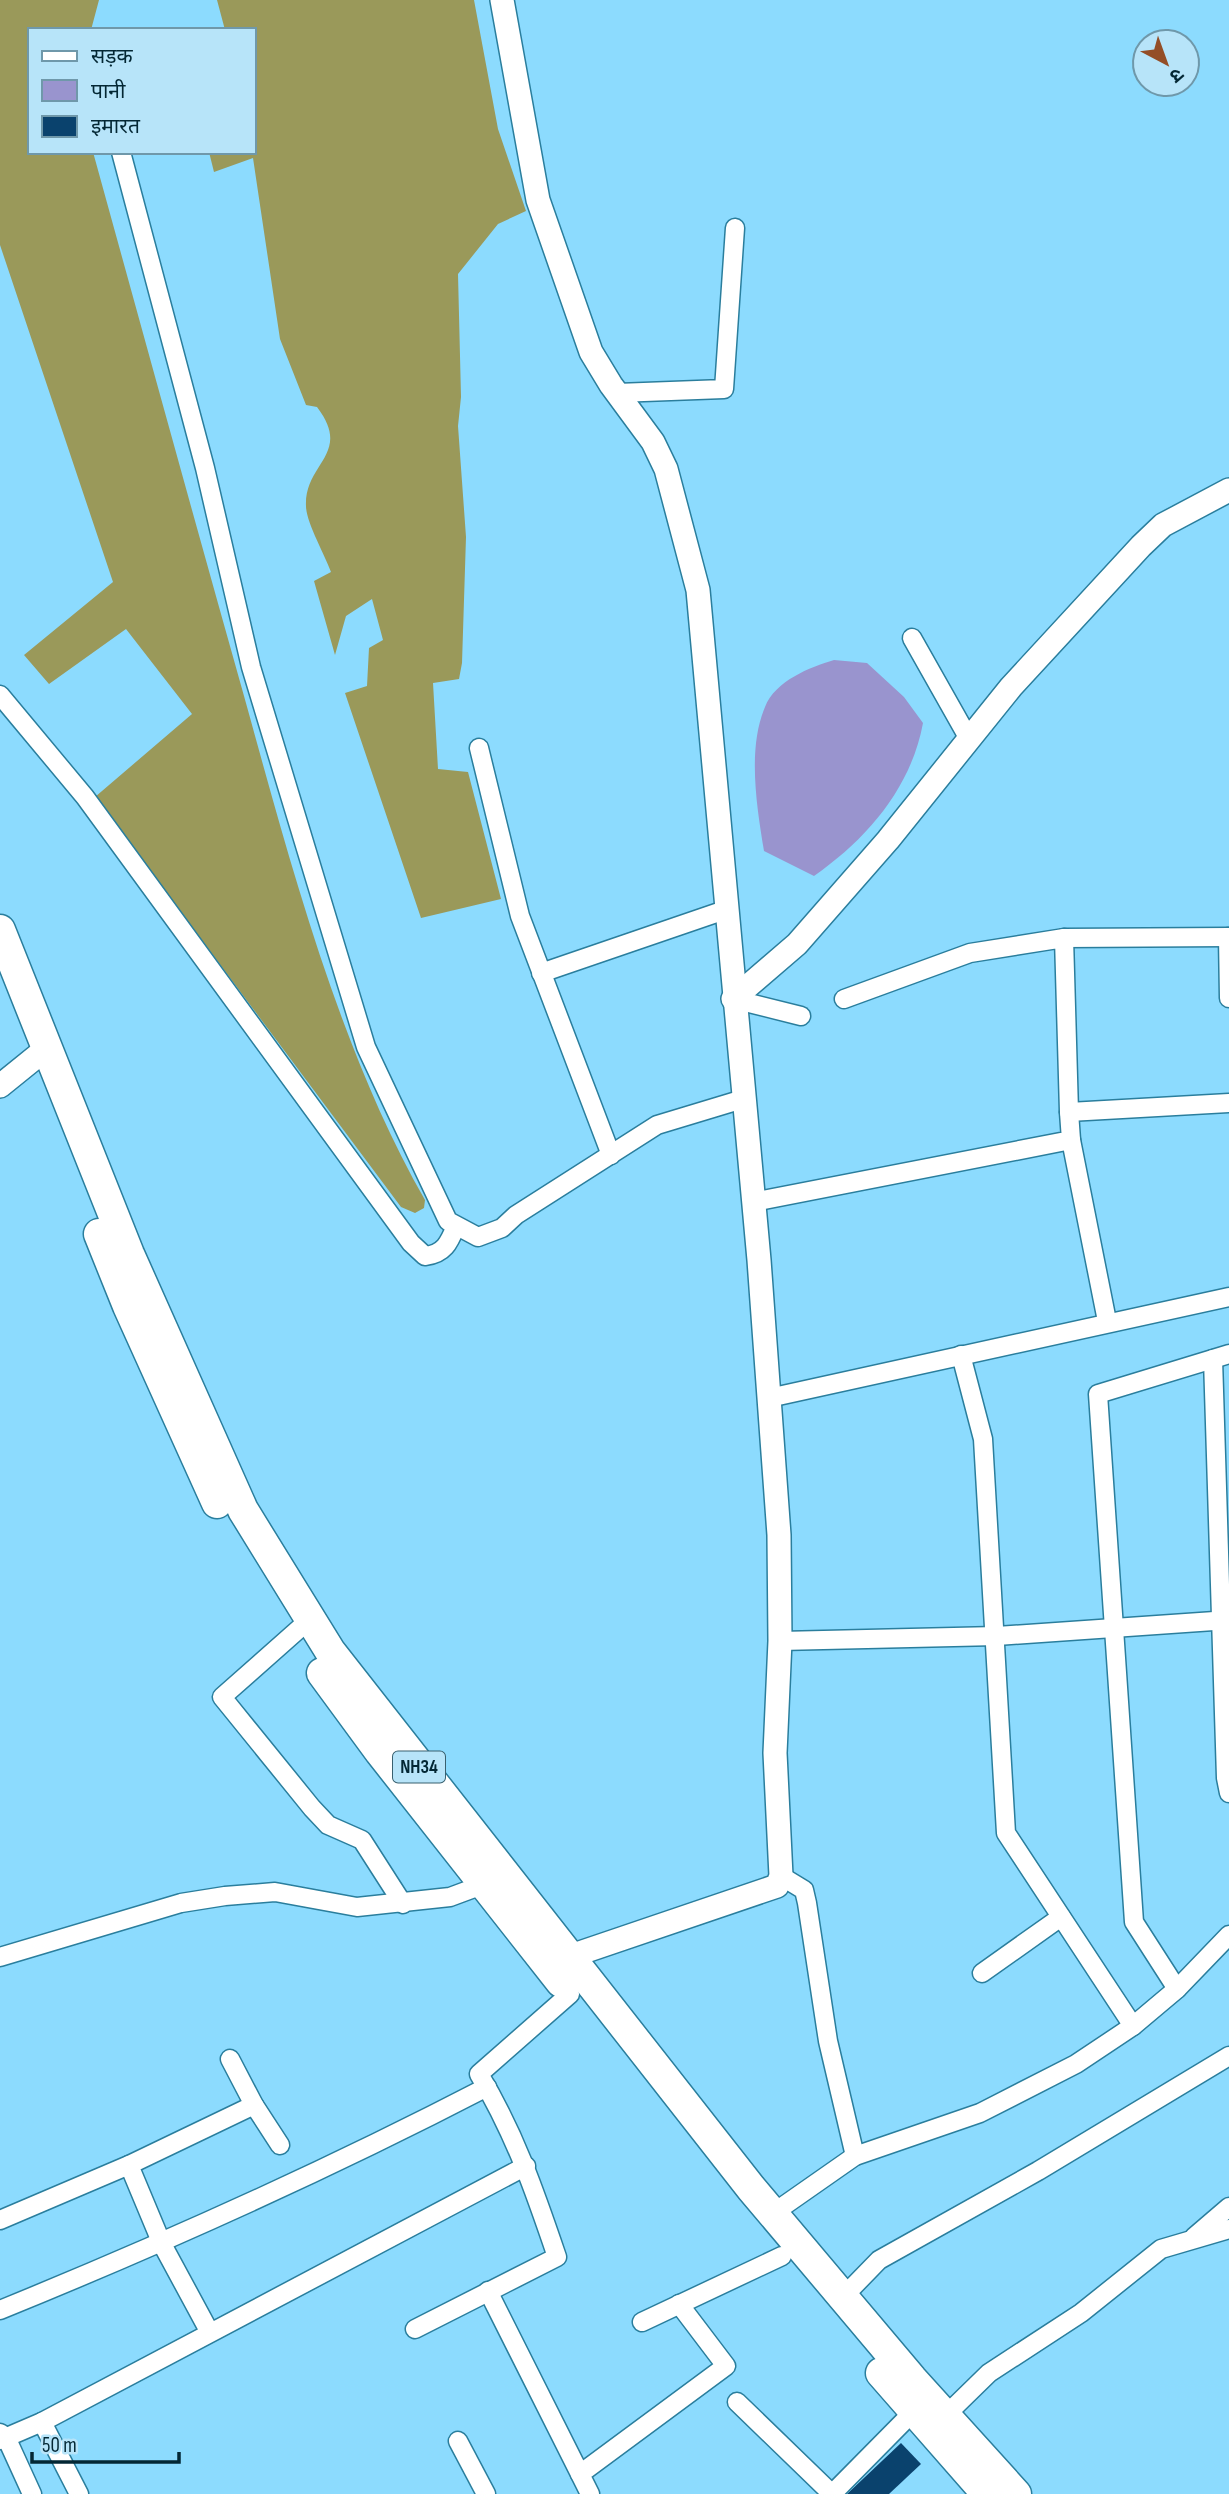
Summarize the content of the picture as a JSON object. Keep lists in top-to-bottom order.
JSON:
{
  "streets": {
    "highway": ["NH34"]
  },
  "legend": ["सड़क", "पानी", "इमारत"],
  "scale_bar": "50 m",
  "north": "bottom right"
}
